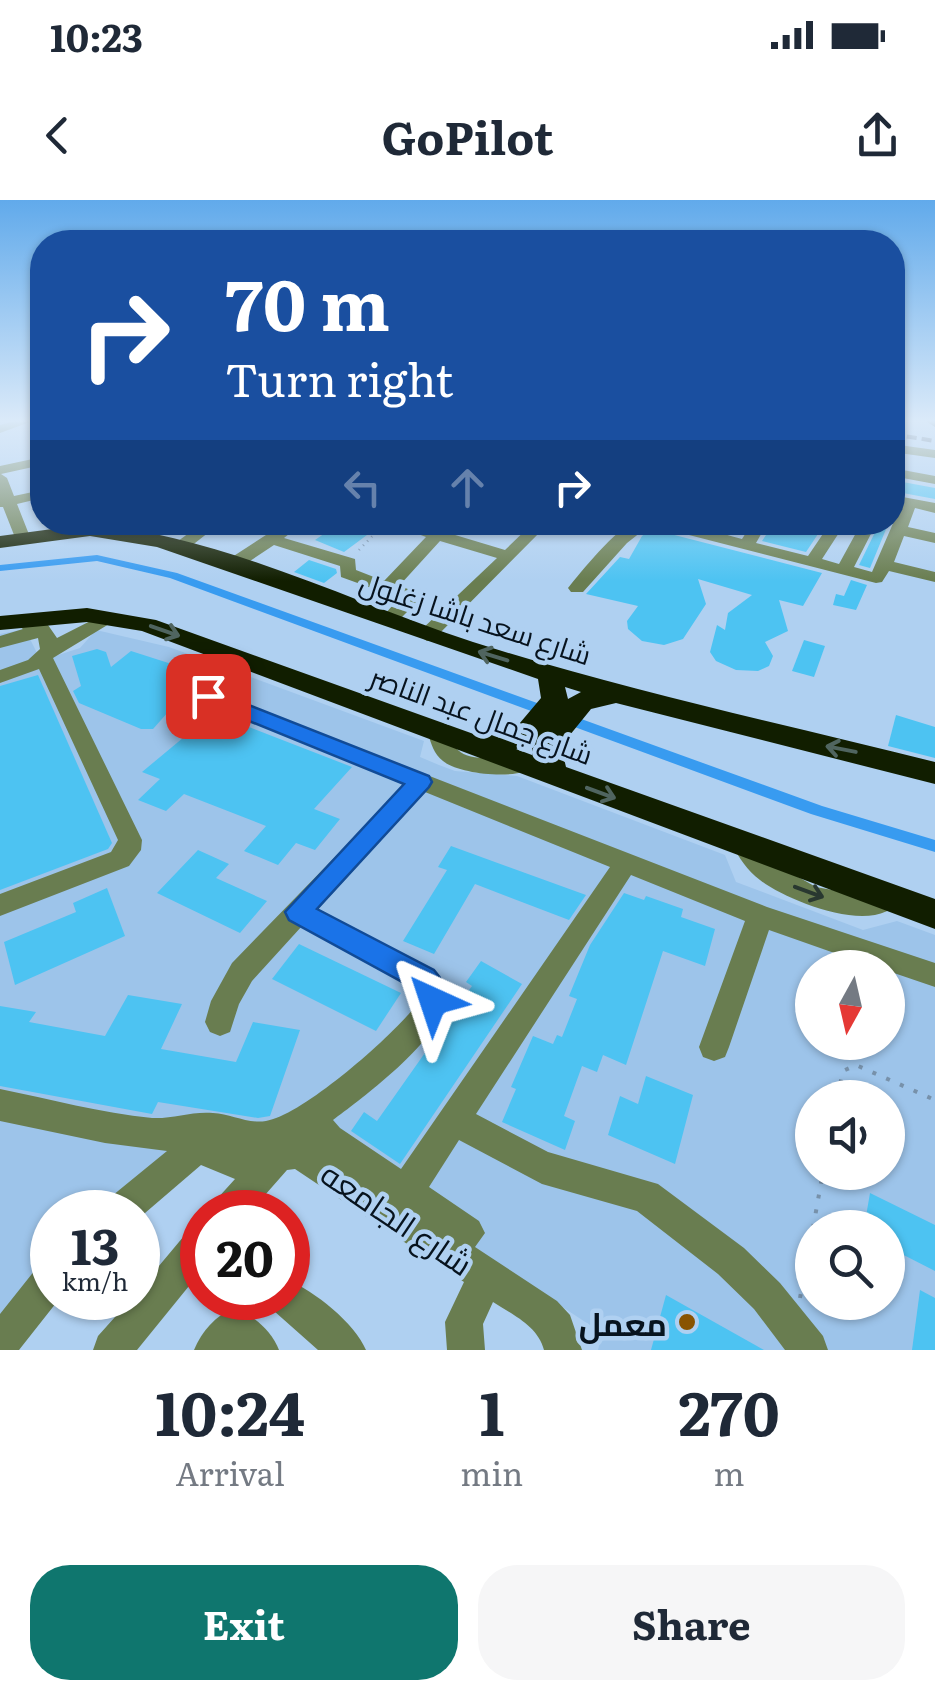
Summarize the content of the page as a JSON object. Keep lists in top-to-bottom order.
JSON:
{
  "streets": {
    "highway": ["شارع سعد باشا زغلول", "شارع جمال عبد الناصر"],
    "street": ["شارع الجامعه"]
  },
  "one_way": ["شارع سعد باشا زغلول", "شارع جمال عبد الناصر"],
  "places": ["معمل"],
  "north": "bottom",
  "page": {
    "status": "10:23",
    "header": "GoPilot",
    "turn": ["70 m", "Turn right"],
    "speed": "13 km/h",
    "limit": "20",
    "eta": [
      "10:24",
      "Arrival",
      "1",
      "min",
      "270",
      "m"
    ],
    "buttons": ["Exit", "Share"]
  }
}
